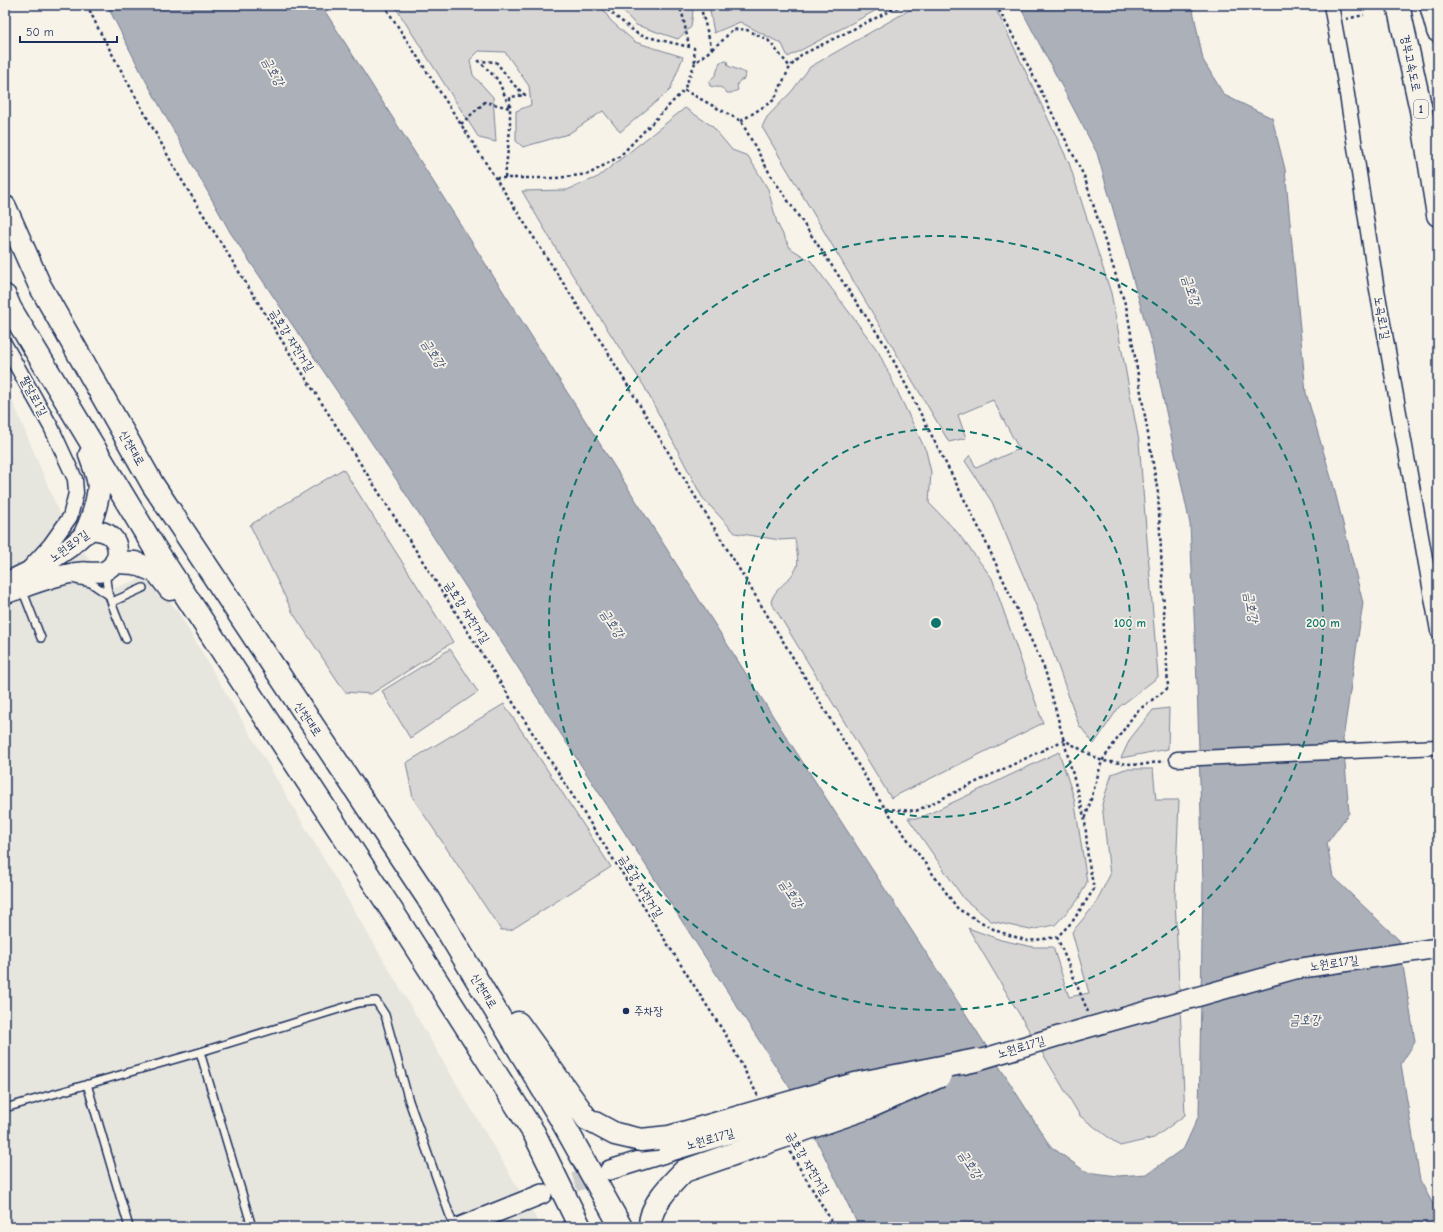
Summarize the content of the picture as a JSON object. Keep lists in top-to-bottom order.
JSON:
{
  "streets": {
    "highway": ["경부고속도로", "1", "신천대로"],
    "main road": ["노원로9길", "노원로17길"],
    "street": ["노곡로1길", "팔달로1길"],
    "path": ["금호강 자전거길"]
  },
  "crossings": [
    ["팔달로1길", "노원로9길"]
  ],
  "water": ["금호강"],
  "places": ["주차장"],
  "scale_bar": "50 m",
  "rings": ["100 m", "200 m"]
}
